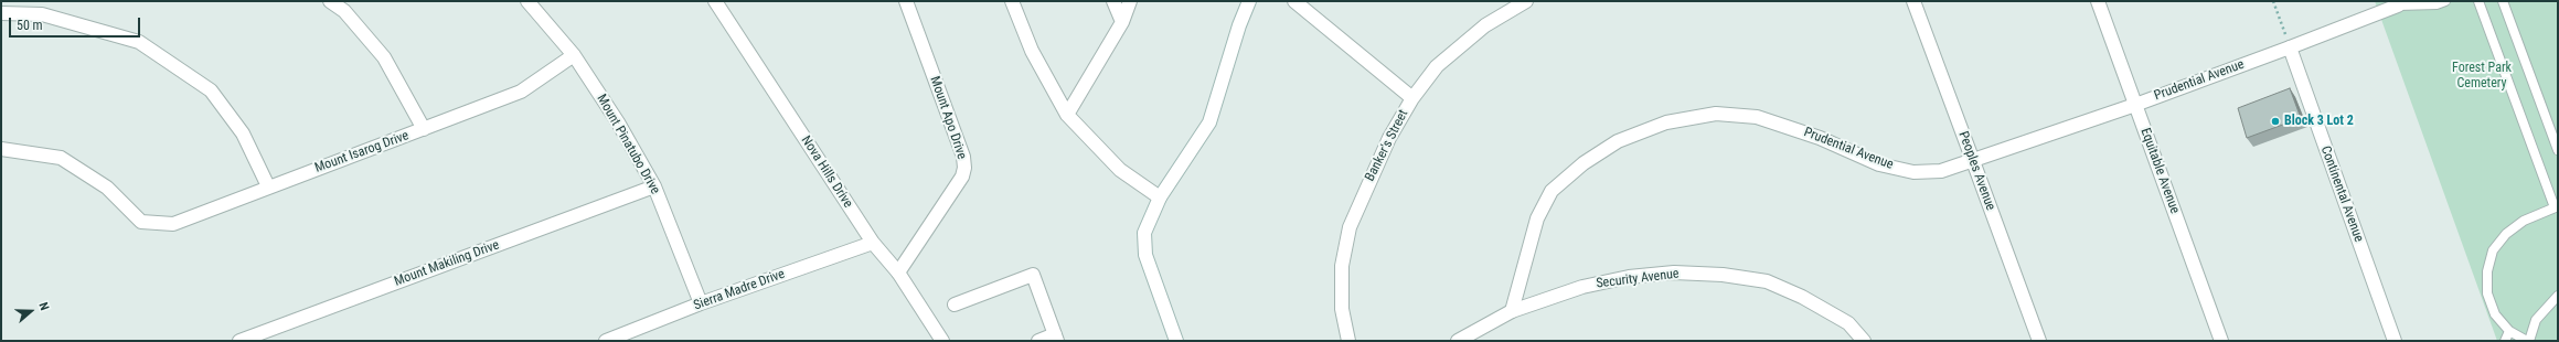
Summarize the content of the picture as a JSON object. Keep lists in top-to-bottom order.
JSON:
{
  "streets": {
    "street": [
      "Prudential Avenue",
      "Mount Apo Drive",
      "Mount Pinatubo Drive",
      "Banker's Street",
      "Mount Isarog Drive",
      "Peoples Avenue",
      "Equitable Avenue",
      "Nova Hills Drive",
      "Continental Avenue",
      "Mount Makiling Drive",
      "Security Avenue",
      "Sierra Madre Drive"
    ]
  },
  "crossings": [
    ["Prudential Avenue", "Peoples Avenue"],
    ["Prudential Avenue", "Equitable Avenue"],
    ["Prudential Avenue", "Continental Avenue"],
    ["Prudential Avenue", "Security Avenue"],
    ["Mount Apo Drive", "Nova Hills Drive"],
    ["Mount Pinatubo Drive", "Mount Isarog Drive"],
    ["Mount Pinatubo Drive", "Mount Makiling Drive"],
    ["Mount Pinatubo Drive", "Sierra Madre Drive"],
    ["Nova Hills Drive", "Sierra Madre Drive"]
  ],
  "parks": ["Forest Park Cemetery"],
  "places": ["Block 3 Lot 2"],
  "scale_bar": "50 m",
  "north": "right"
}
